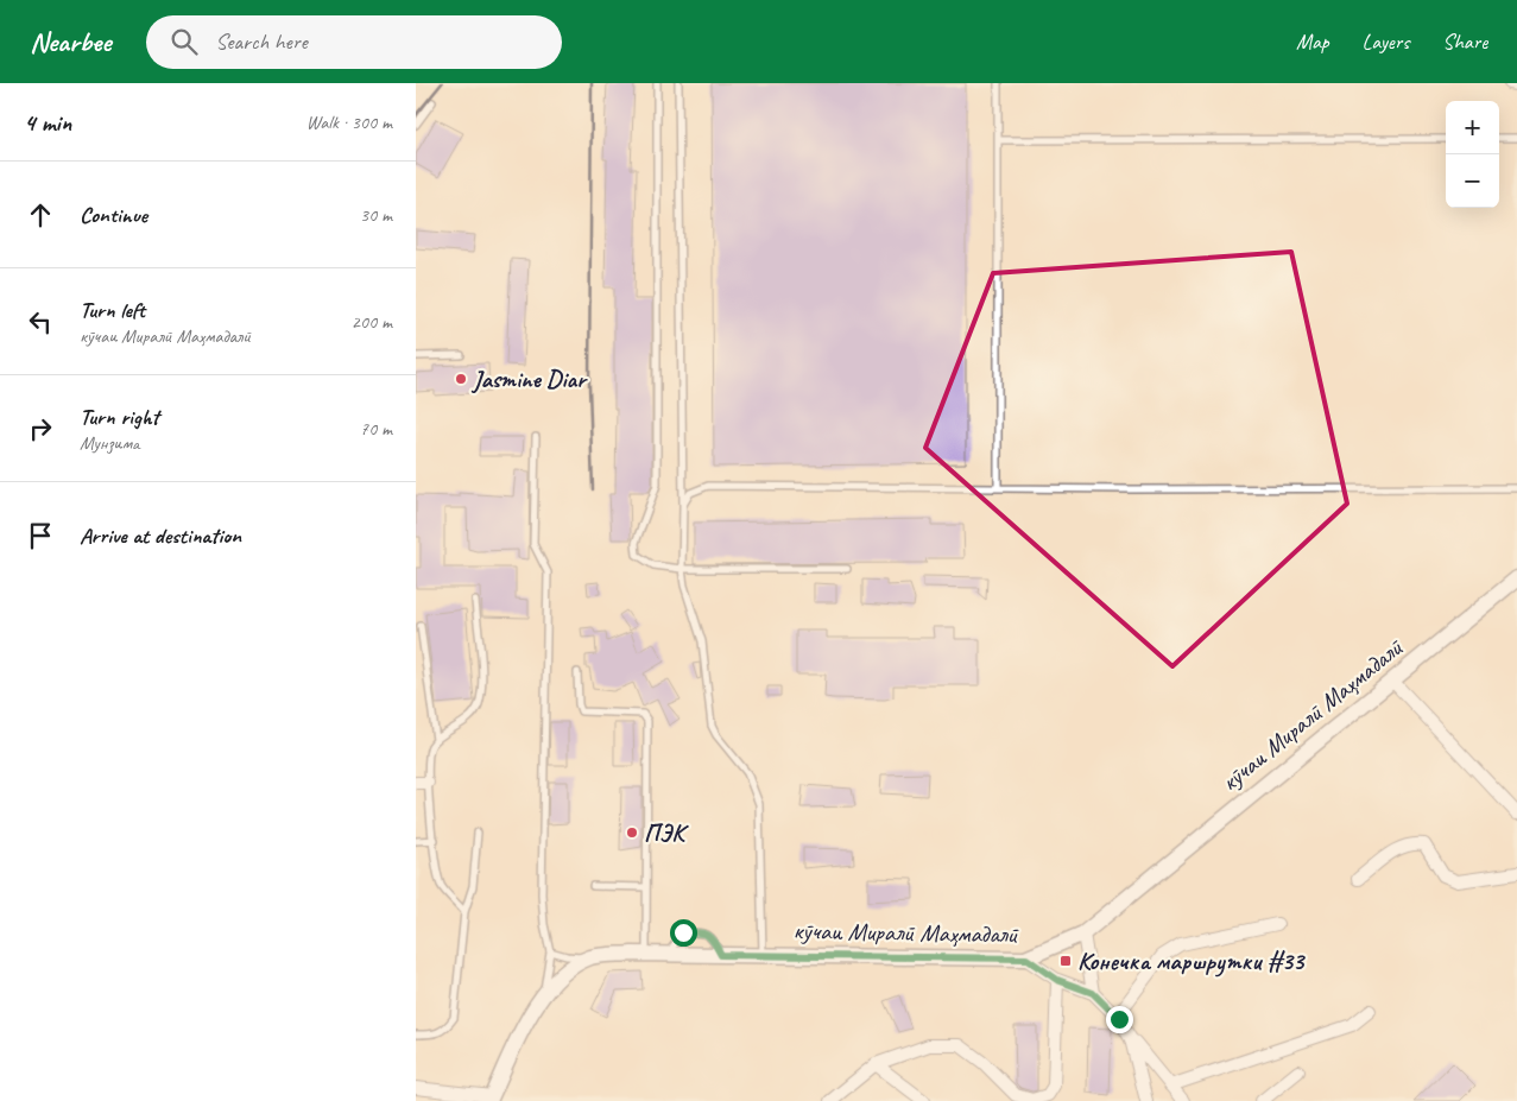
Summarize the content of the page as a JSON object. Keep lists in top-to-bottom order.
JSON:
{
  "streets": {
    "street": ["кӯчаи Миралӣ Маҳмадалӣ"]
  },
  "places": {
    "other": ["Jasmine Diar", "ПЭК"],
    "transit": ["Конечка маршрутки #33"]
  },
  "page": {
    "header": "Nearbee",
    "search": "Search here",
    "nav": ["Map", "Layers", "Share"],
    "heading": ["4 min", "Walk · 300 m"],
    "map_buttons": ["+", "−"],
    "list": [
      ["Continue", "30 m"],
      ["Turn left", "кӯчаи Миралӣ Маҳмадалӣ", "200 m"],
      ["Turn right", "Мунзима", "70 m"],
      "Arrive at destination"
    ]
  }
}
